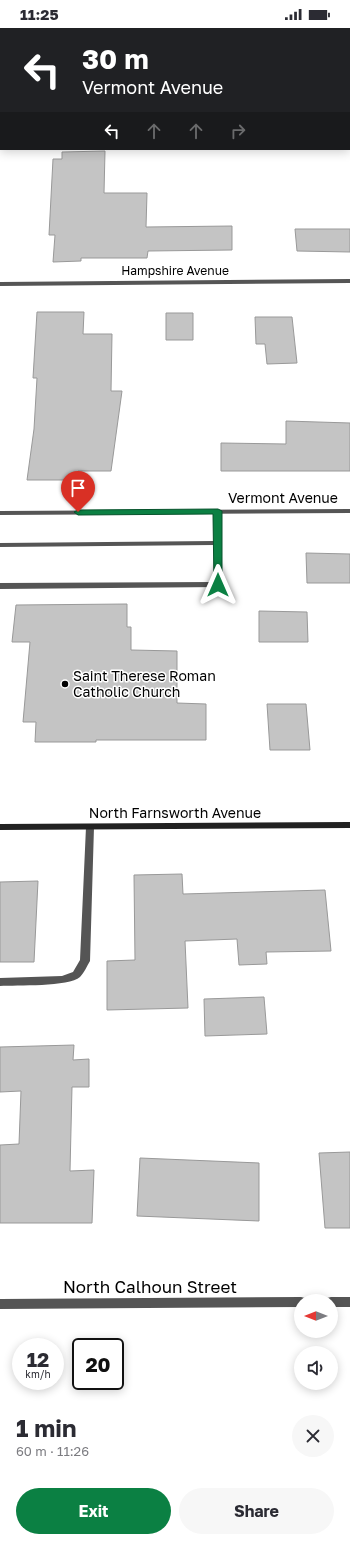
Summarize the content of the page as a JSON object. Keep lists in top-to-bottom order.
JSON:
{
  "streets": {
    "main road": ["North Farnsworth Avenue"],
    "street": ["Hampshire Avenue", "Vermont Avenue", "North Calhoun Street"]
  },
  "places": ["Saint Therese Roman Catholic Church"],
  "north": "left",
  "page": {
    "status": "11:25",
    "turn": ["30 m", "Vermont Avenue"],
    "speed": "12 km/h",
    "limit": "20",
    "heading": ["1 min", "60 m · 11:26"],
    "buttons": ["Exit", "Share"]
  }
}
